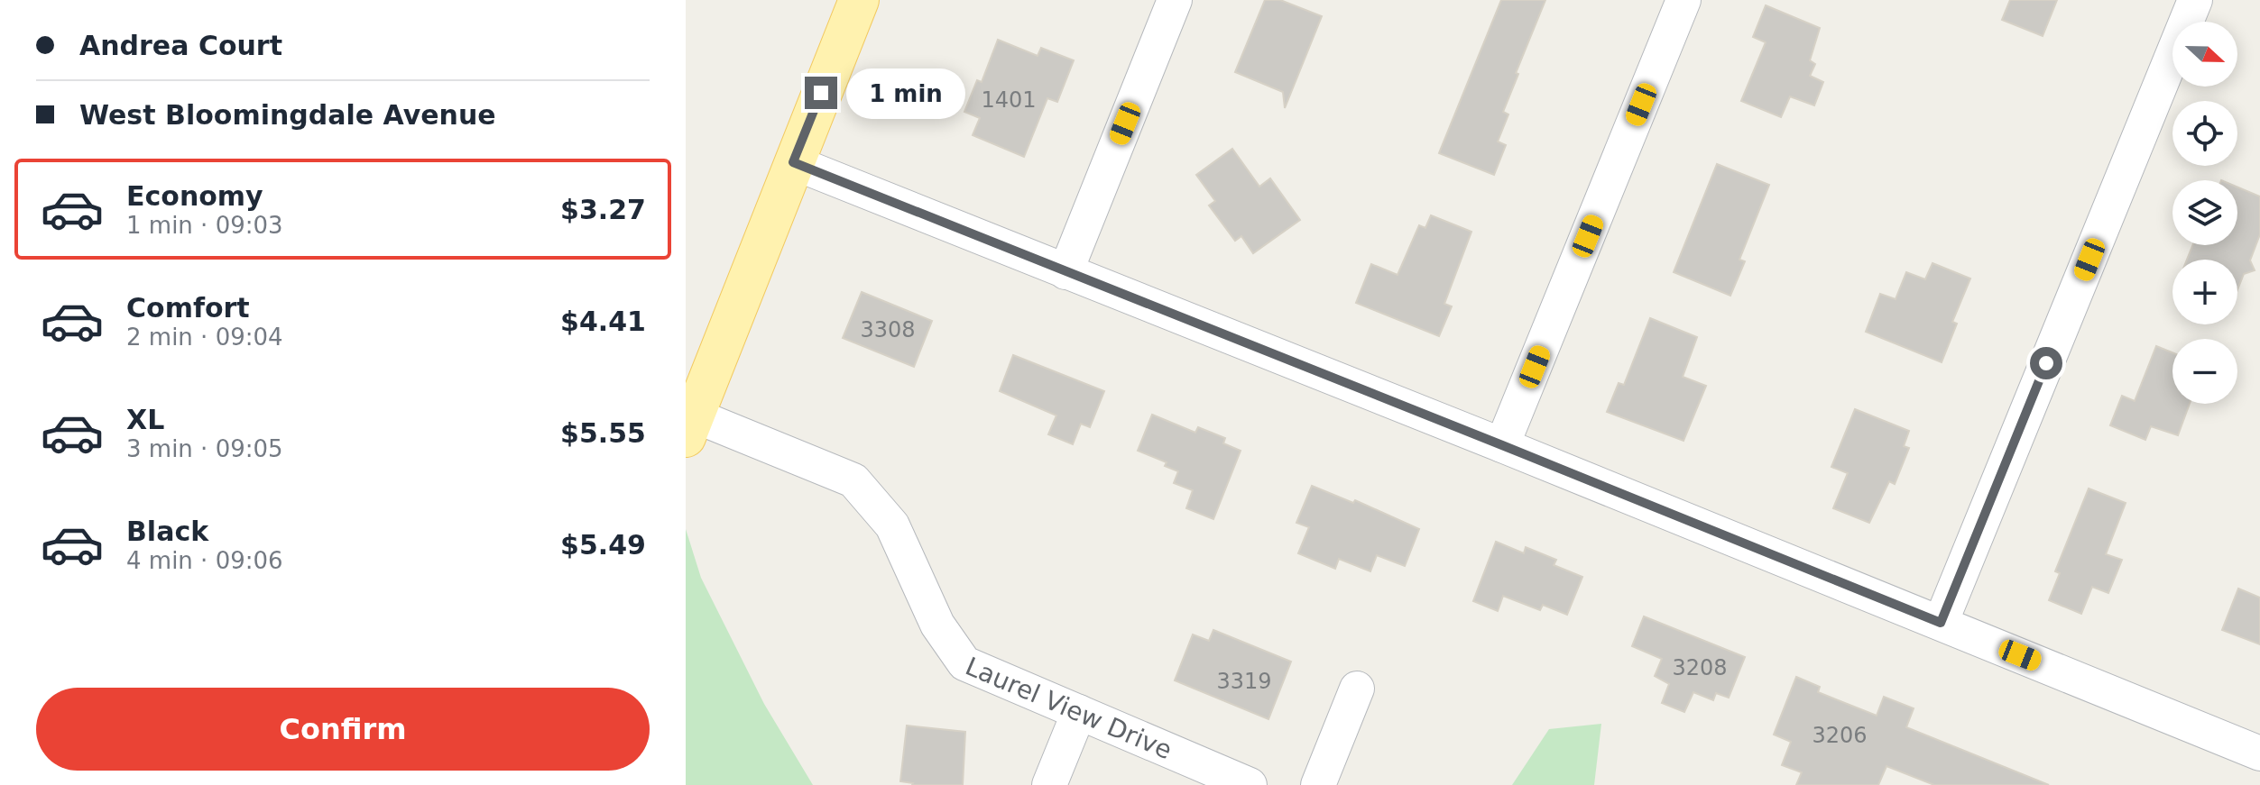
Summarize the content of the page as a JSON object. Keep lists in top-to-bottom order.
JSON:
{
  "streets": {
    "street": ["Laurel View Drive"]
  },
  "house_numbers": [
    "1401",
    "3308",
    "3208",
    "3319",
    "3206"
  ],
  "north": "right",
  "page": {
    "banner": ["Andrea Court", "West Bloomingdale Avenue"],
    "map_buttons": ["+", "−"],
    "bubble": "1 min",
    "list": [
      {
        "name": "Economy",
        "note": "1 min · 09:03",
        "value": "$3.27"
      },
      {
        "name": "Comfort",
        "note": "2 min · 09:04",
        "value": "$4.41"
      },
      {
        "name": "XL",
        "note": "3 min · 09:05",
        "value": "$5.55"
      },
      {
        "name": "Black",
        "note": "4 min · 09:06",
        "value": "$5.49"
      }
    ],
    "buttons": "Confirm"
  }
}
